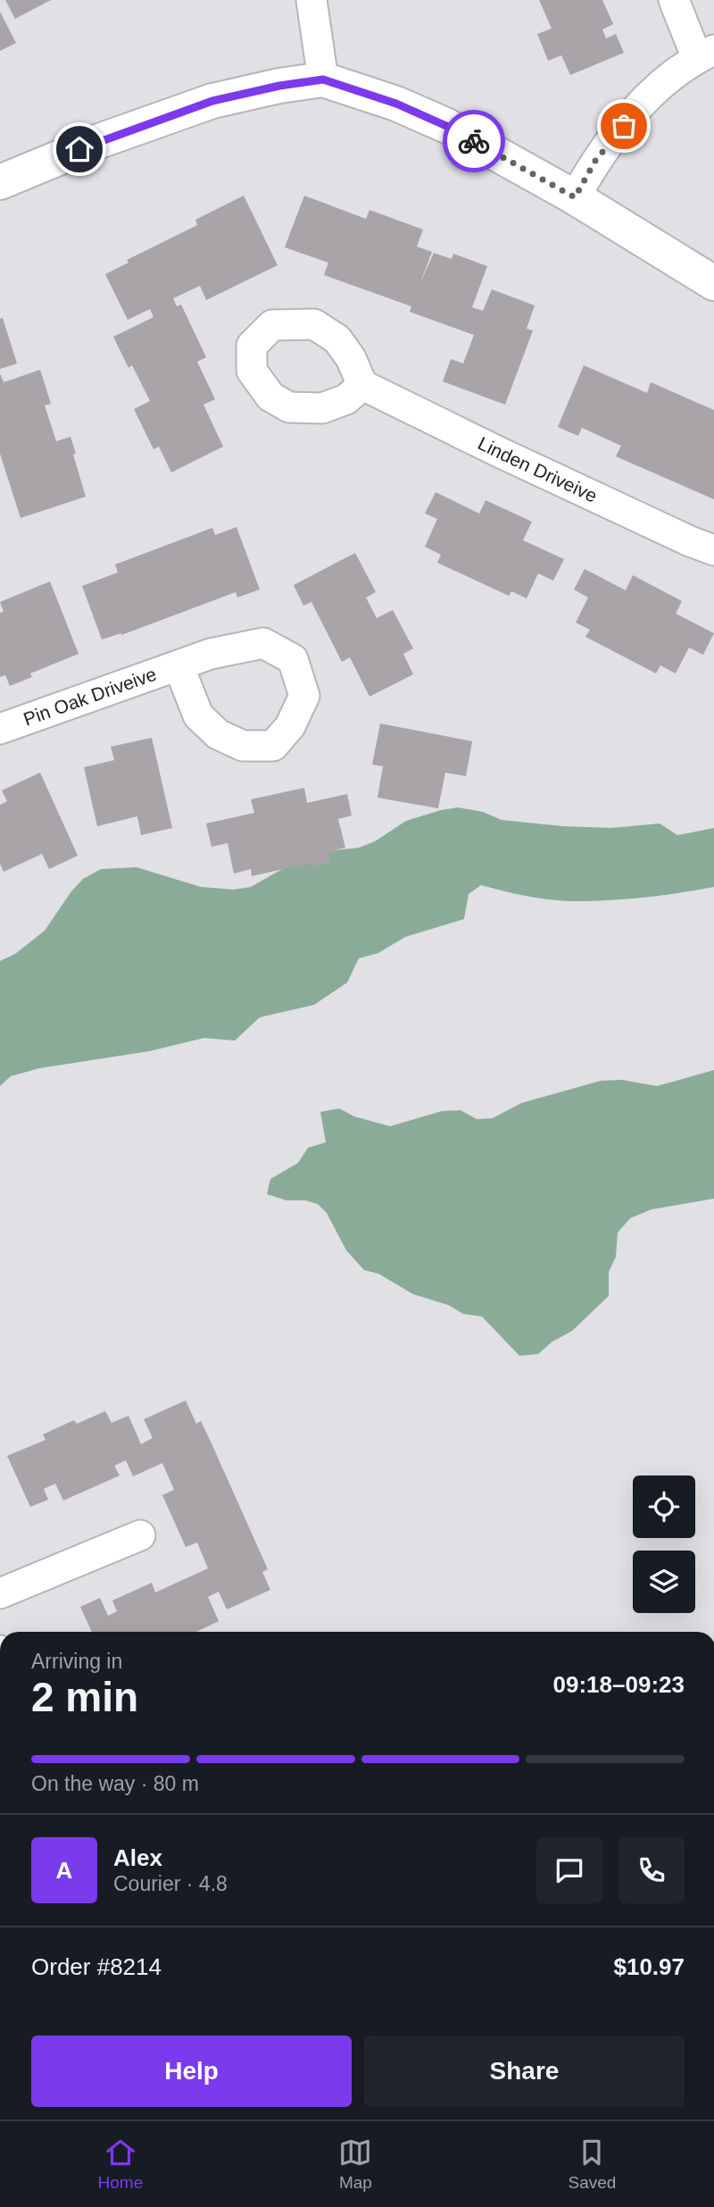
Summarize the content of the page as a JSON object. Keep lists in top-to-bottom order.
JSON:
{
  "streets": {
    "street": ["Linden Driveive", "Pin Oak Driveive"]
  },
  "page": {
    "heading": ["2 min", "Arriving in", "09:18–09:23"],
    "panel": [
      "Alex",
      "Courier · 4.8",
      "Order #8214",
      "$10.97"
    ],
    "bar": "On the way · 80 m",
    "round": "A",
    "buttons": ["Help", "Share"],
    "tabs": ["Home", "Map", "Saved"]
  }
}
